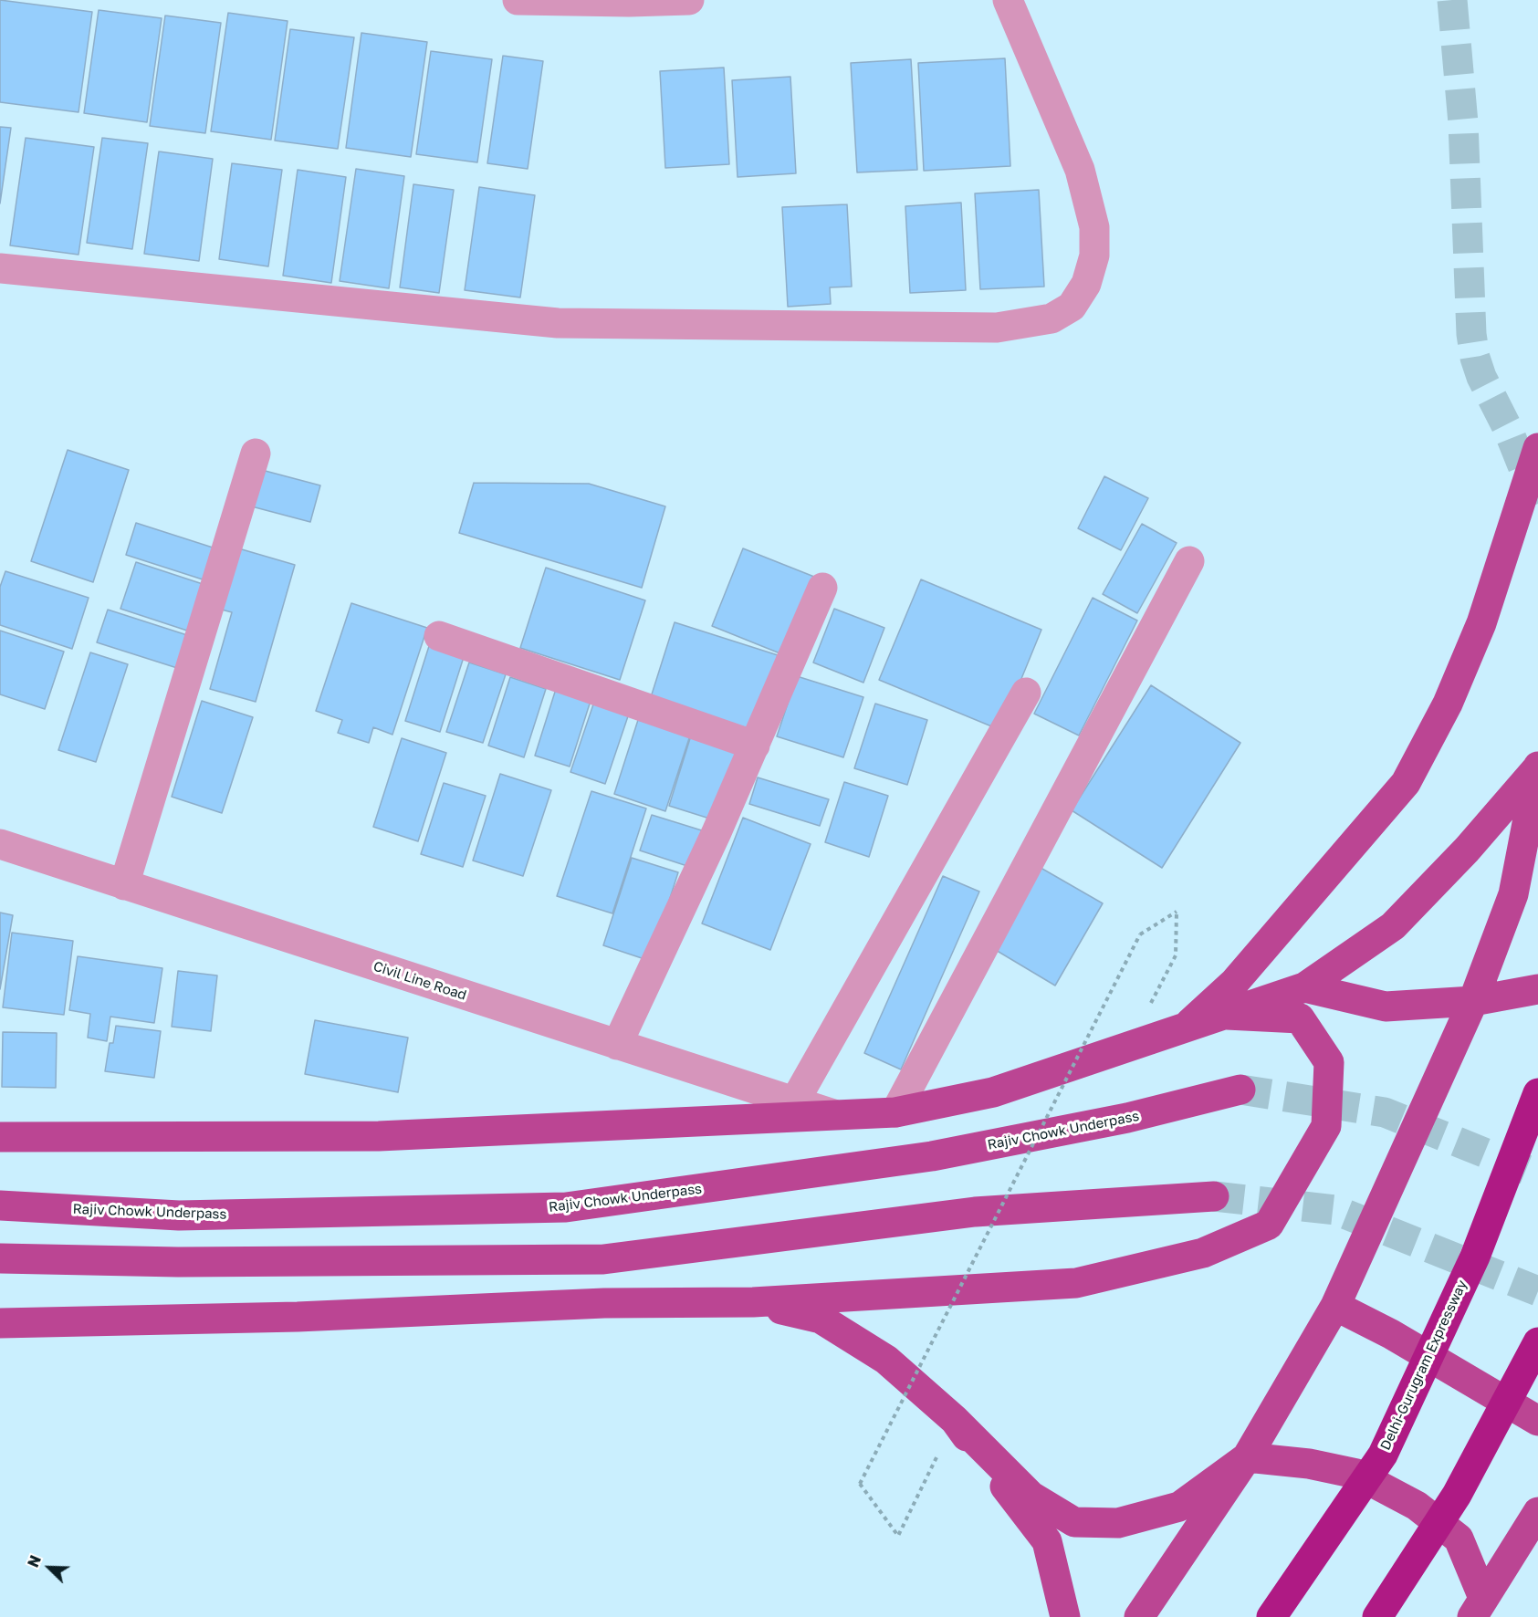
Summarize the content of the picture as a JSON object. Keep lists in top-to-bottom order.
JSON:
{
  "streets": {
    "highway": ["Delhi-Gurugram Expressway"],
    "main road": ["Rajiv Chowk Underpass"],
    "street": ["Civil Line Road"]
  },
  "north": "top left"
}
